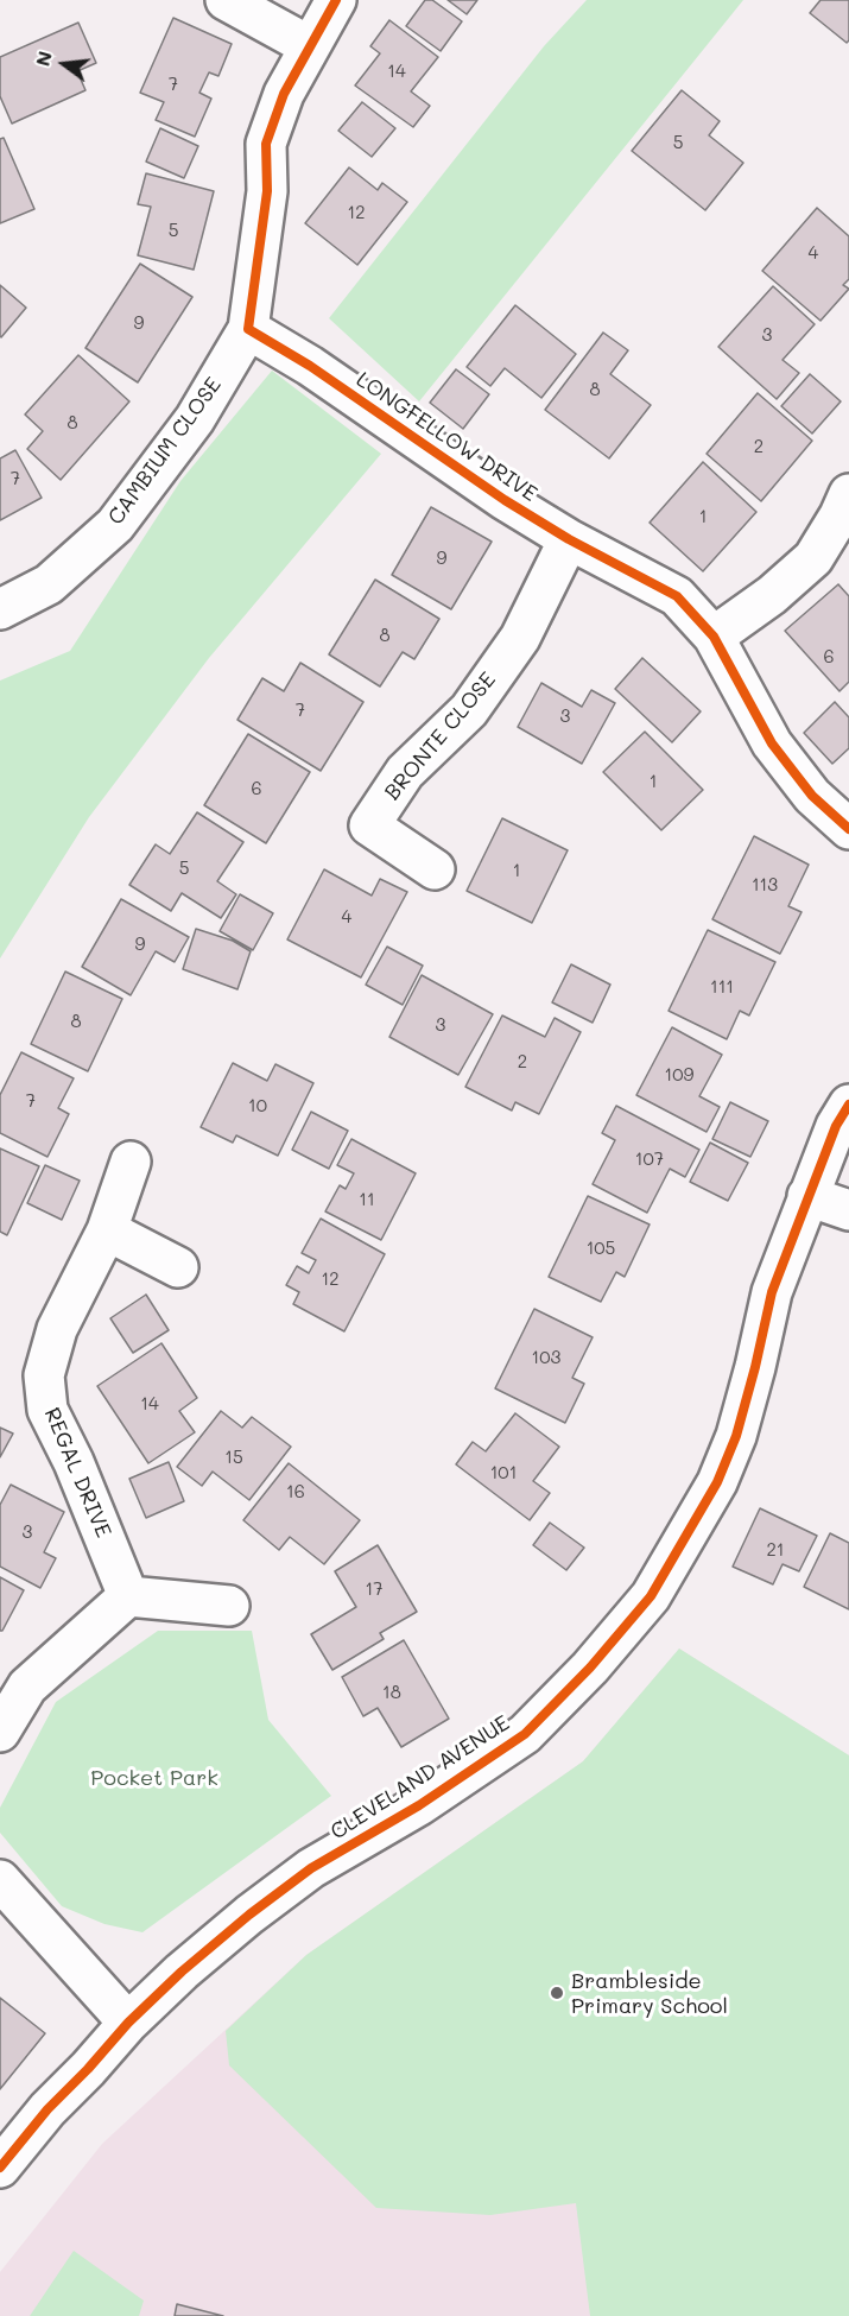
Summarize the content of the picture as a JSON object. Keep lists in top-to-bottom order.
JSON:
{
  "streets": {
    "street": [
      "LONGFELLOW DRIVE",
      "CAMBIUM CLOSE",
      "BRONTE CLOSE",
      "REGAL DRIVE",
      "CLEVELAND AVENUE"
    ]
  },
  "crossings": [
    ["LONGFELLOW DRIVE", "CAMBIUM CLOSE"],
    ["LONGFELLOW DRIVE", "BRONTE CLOSE"]
  ],
  "parks": ["Pocket Park"],
  "places": ["Brambleside Primary School"],
  "house_numbers": [
    "14",
    "7",
    "5",
    "12",
    "5",
    "4",
    "9",
    "3",
    "8",
    "8",
    "2",
    "7",
    "1",
    "9",
    "8",
    "6",
    "7",
    "3",
    "1",
    "6",
    "5",
    "1",
    "113",
    "4",
    "9",
    "111",
    "8",
    "3",
    "2",
    "109",
    "7",
    "10",
    "107",
    "11",
    "105",
    "12",
    "103",
    "14",
    "15",
    "101",
    "16",
    "3",
    "21",
    "17",
    "18"
  ],
  "north": "left"
}
